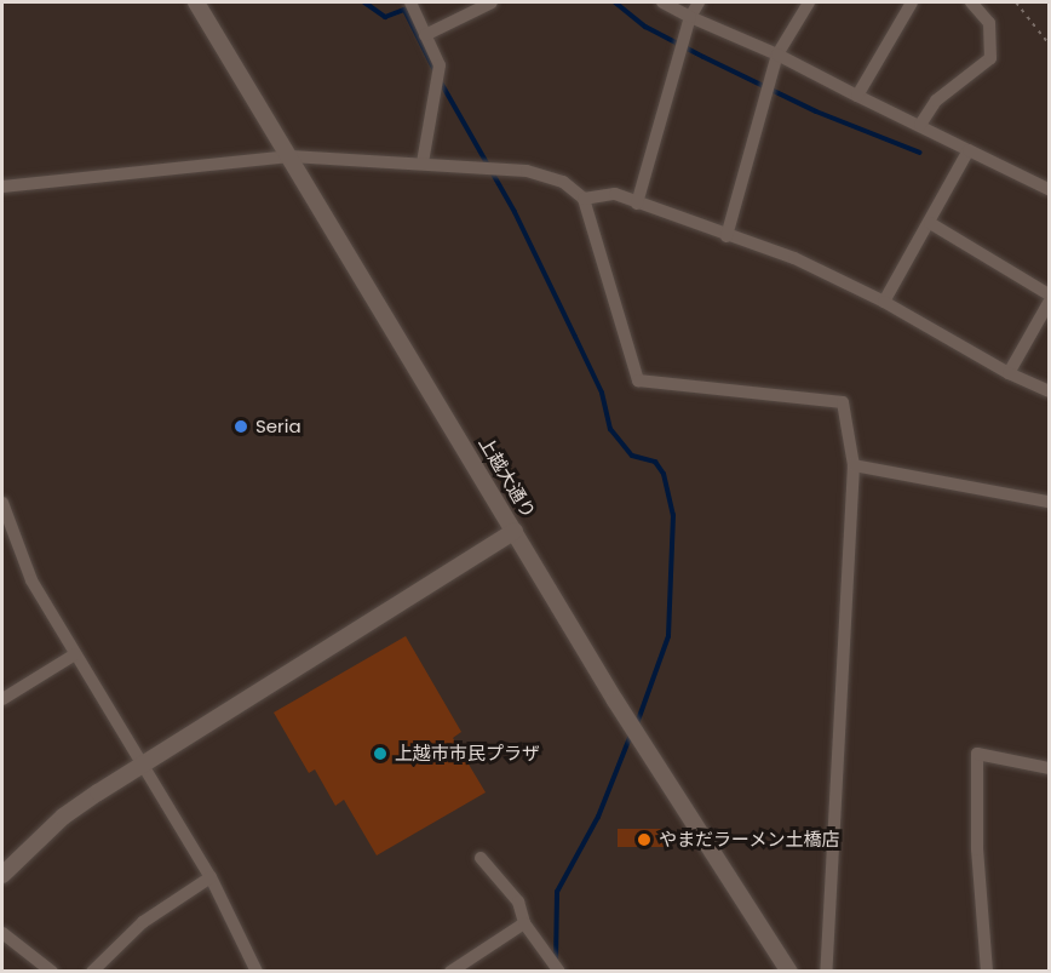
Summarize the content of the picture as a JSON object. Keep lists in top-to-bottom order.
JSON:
{
  "streets": {
    "main road": ["上越大通り"]
  },
  "places": ["Seria", "上越市市民プラザ", "やまだラーメン土橋店"]
}
